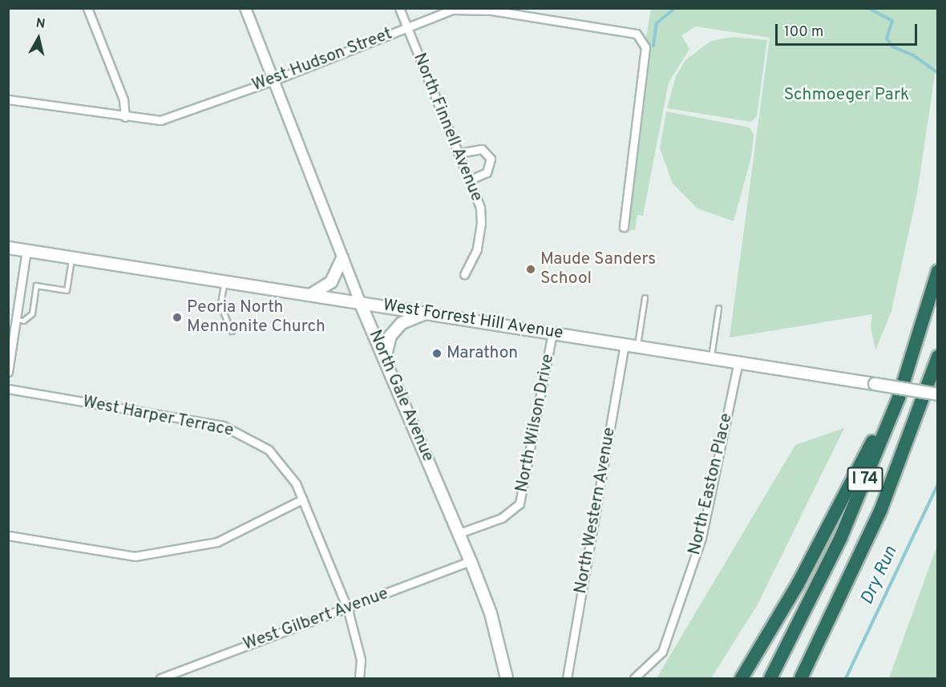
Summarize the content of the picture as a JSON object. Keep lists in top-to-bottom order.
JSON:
{
  "streets": {
    "highway": ["I 74"],
    "main road": ["West Forrest Hill Avenue", "North Gale Avenue"],
    "street": [
      "West Hudson Street",
      "North Finnell Avenue",
      "West Harper Terrace",
      "North Wilson Drive",
      "North Easton Place",
      "North Western Avenue",
      "West Gilbert Avenue"
    ]
  },
  "crossings": [
    ["West Hudson Street", "North Finnell Avenue"],
    ["West Hudson Street", "North Gale Avenue"],
    ["West Forrest Hill Avenue", "North Gale Avenue"],
    ["West Forrest Hill Avenue", "North Wilson Drive"],
    ["West Forrest Hill Avenue", "North Easton Place"],
    ["West Forrest Hill Avenue", "North Western Avenue"],
    ["North Gale Avenue", "North Wilson Drive"],
    ["North Gale Avenue", "West Gilbert Avenue"],
    ["West Harper Terrace", "West Gilbert Avenue"]
  ],
  "water": ["Dry Run"],
  "parks": ["Schmoeger Park"],
  "places": ["Maude Sanders School", "Peoria North Mennonite Church", "Marathon"],
  "scale_bar": "100 m",
  "north": "top"
}
